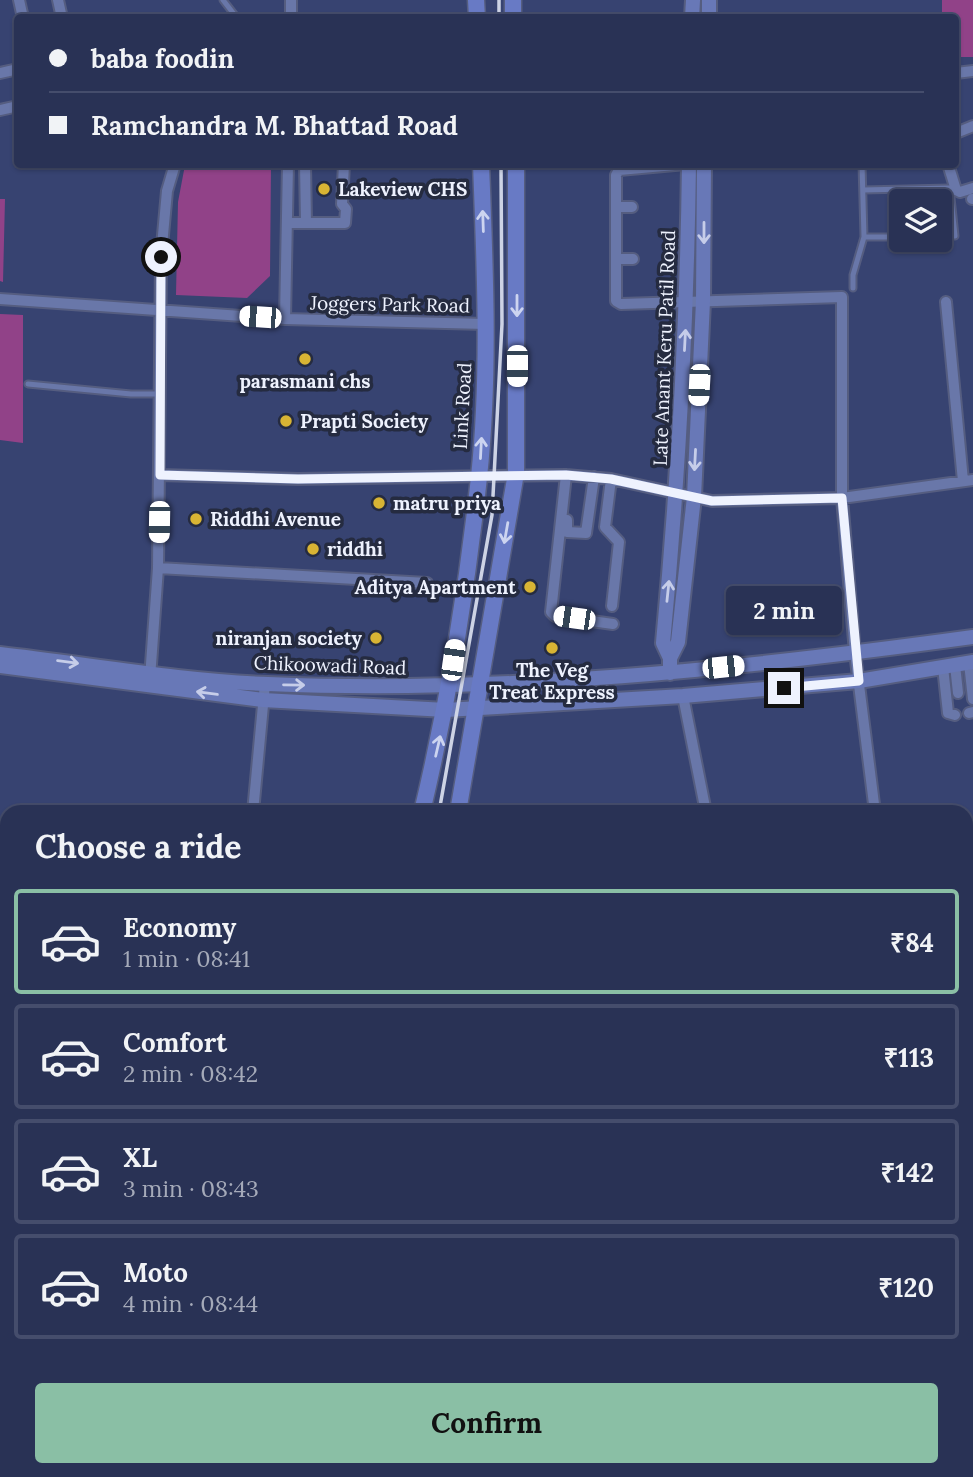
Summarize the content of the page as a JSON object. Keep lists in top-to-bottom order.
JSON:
{
  "streets": {
    "main road": ["Link Road"],
    "street": ["Joggers Park Road", "Late Anant Keru Patil Road", "Chikoowadi Road"]
  },
  "crossings": [
    ["Joggers Park Road", "Link Road"],
    ["Late Anant Keru Patil Road", "Chikoowadi Road"],
    ["Link Road", "Chikoowadi Road"]
  ],
  "places": [
    "Lakeview CHS",
    "parasmani chs",
    "Prapti Society",
    "matru priya",
    "Riddhi Avenue",
    "riddhi",
    "Aditya Apartment",
    "niranjan society",
    "The Veg Treat Express"
  ],
  "page": {
    "banner": ["baba foodin", "Ramchandra M. Bhattad Road"],
    "bubble": "2 min",
    "heading": "Choose a ride",
    "list": [
      {
        "name": "Economy",
        "note": "1 min · 08:41",
        "value": "₹84"
      },
      {
        "name": "Comfort",
        "note": "2 min · 08:42",
        "value": "₹113"
      },
      {
        "name": "XL",
        "note": "3 min · 08:43",
        "value": "₹142"
      },
      {
        "name": "Moto",
        "note": "4 min · 08:44",
        "value": "₹120"
      }
    ],
    "buttons": "Confirm"
  }
}
